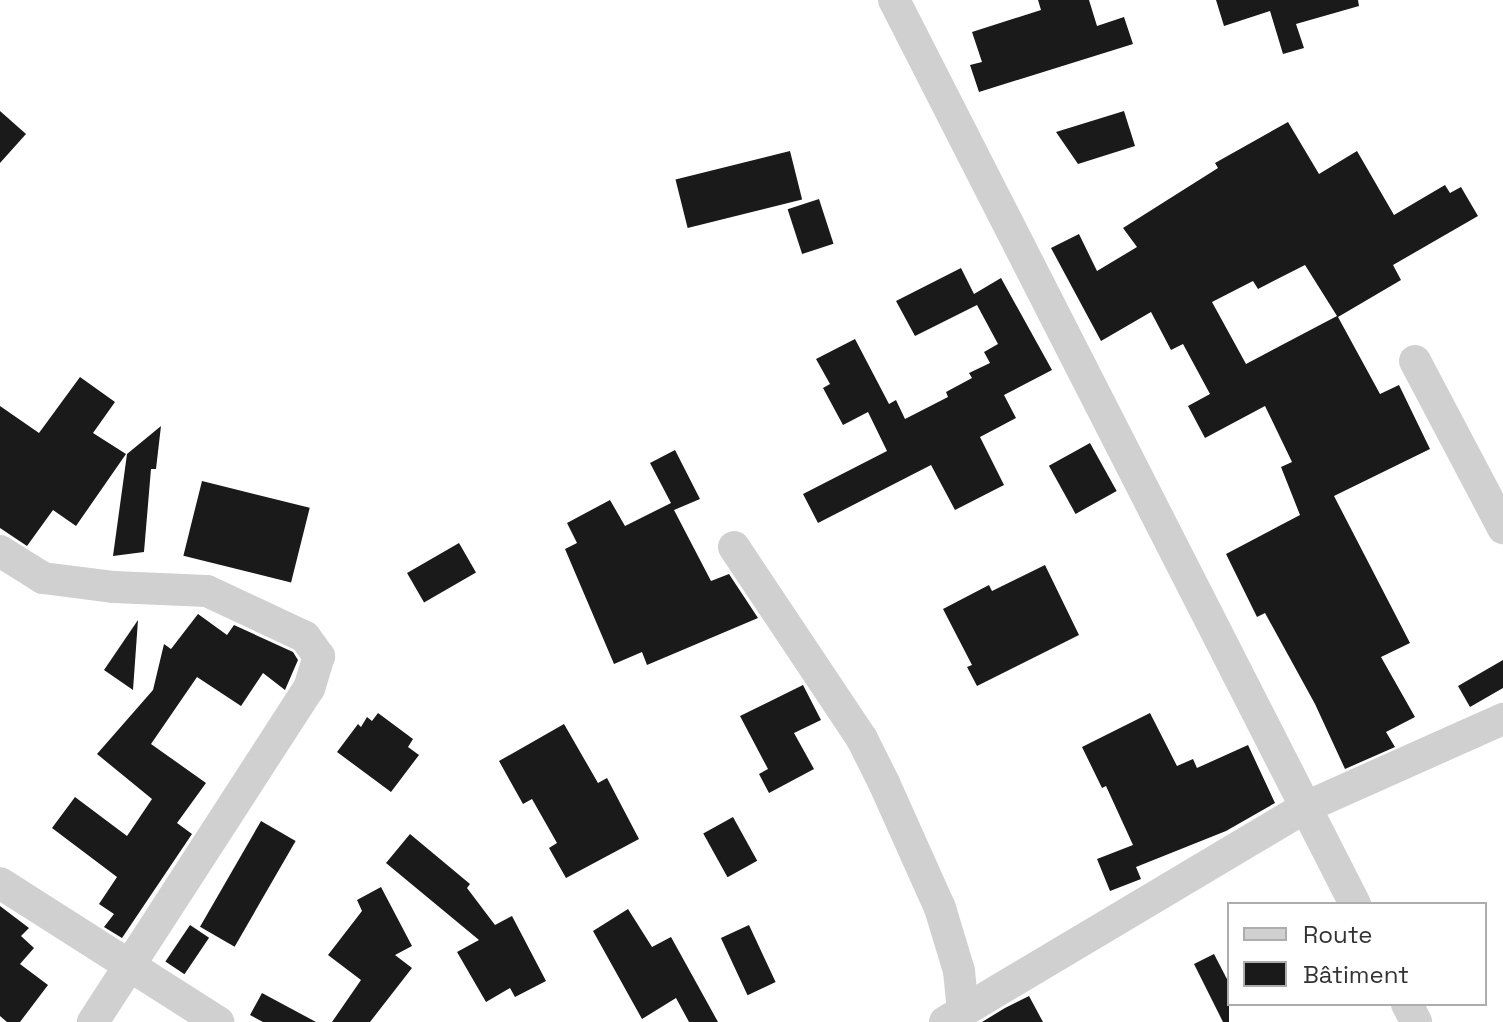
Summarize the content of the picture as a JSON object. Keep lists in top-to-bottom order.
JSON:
{
  "legend": ["Route", "Bâtiment"]
}
